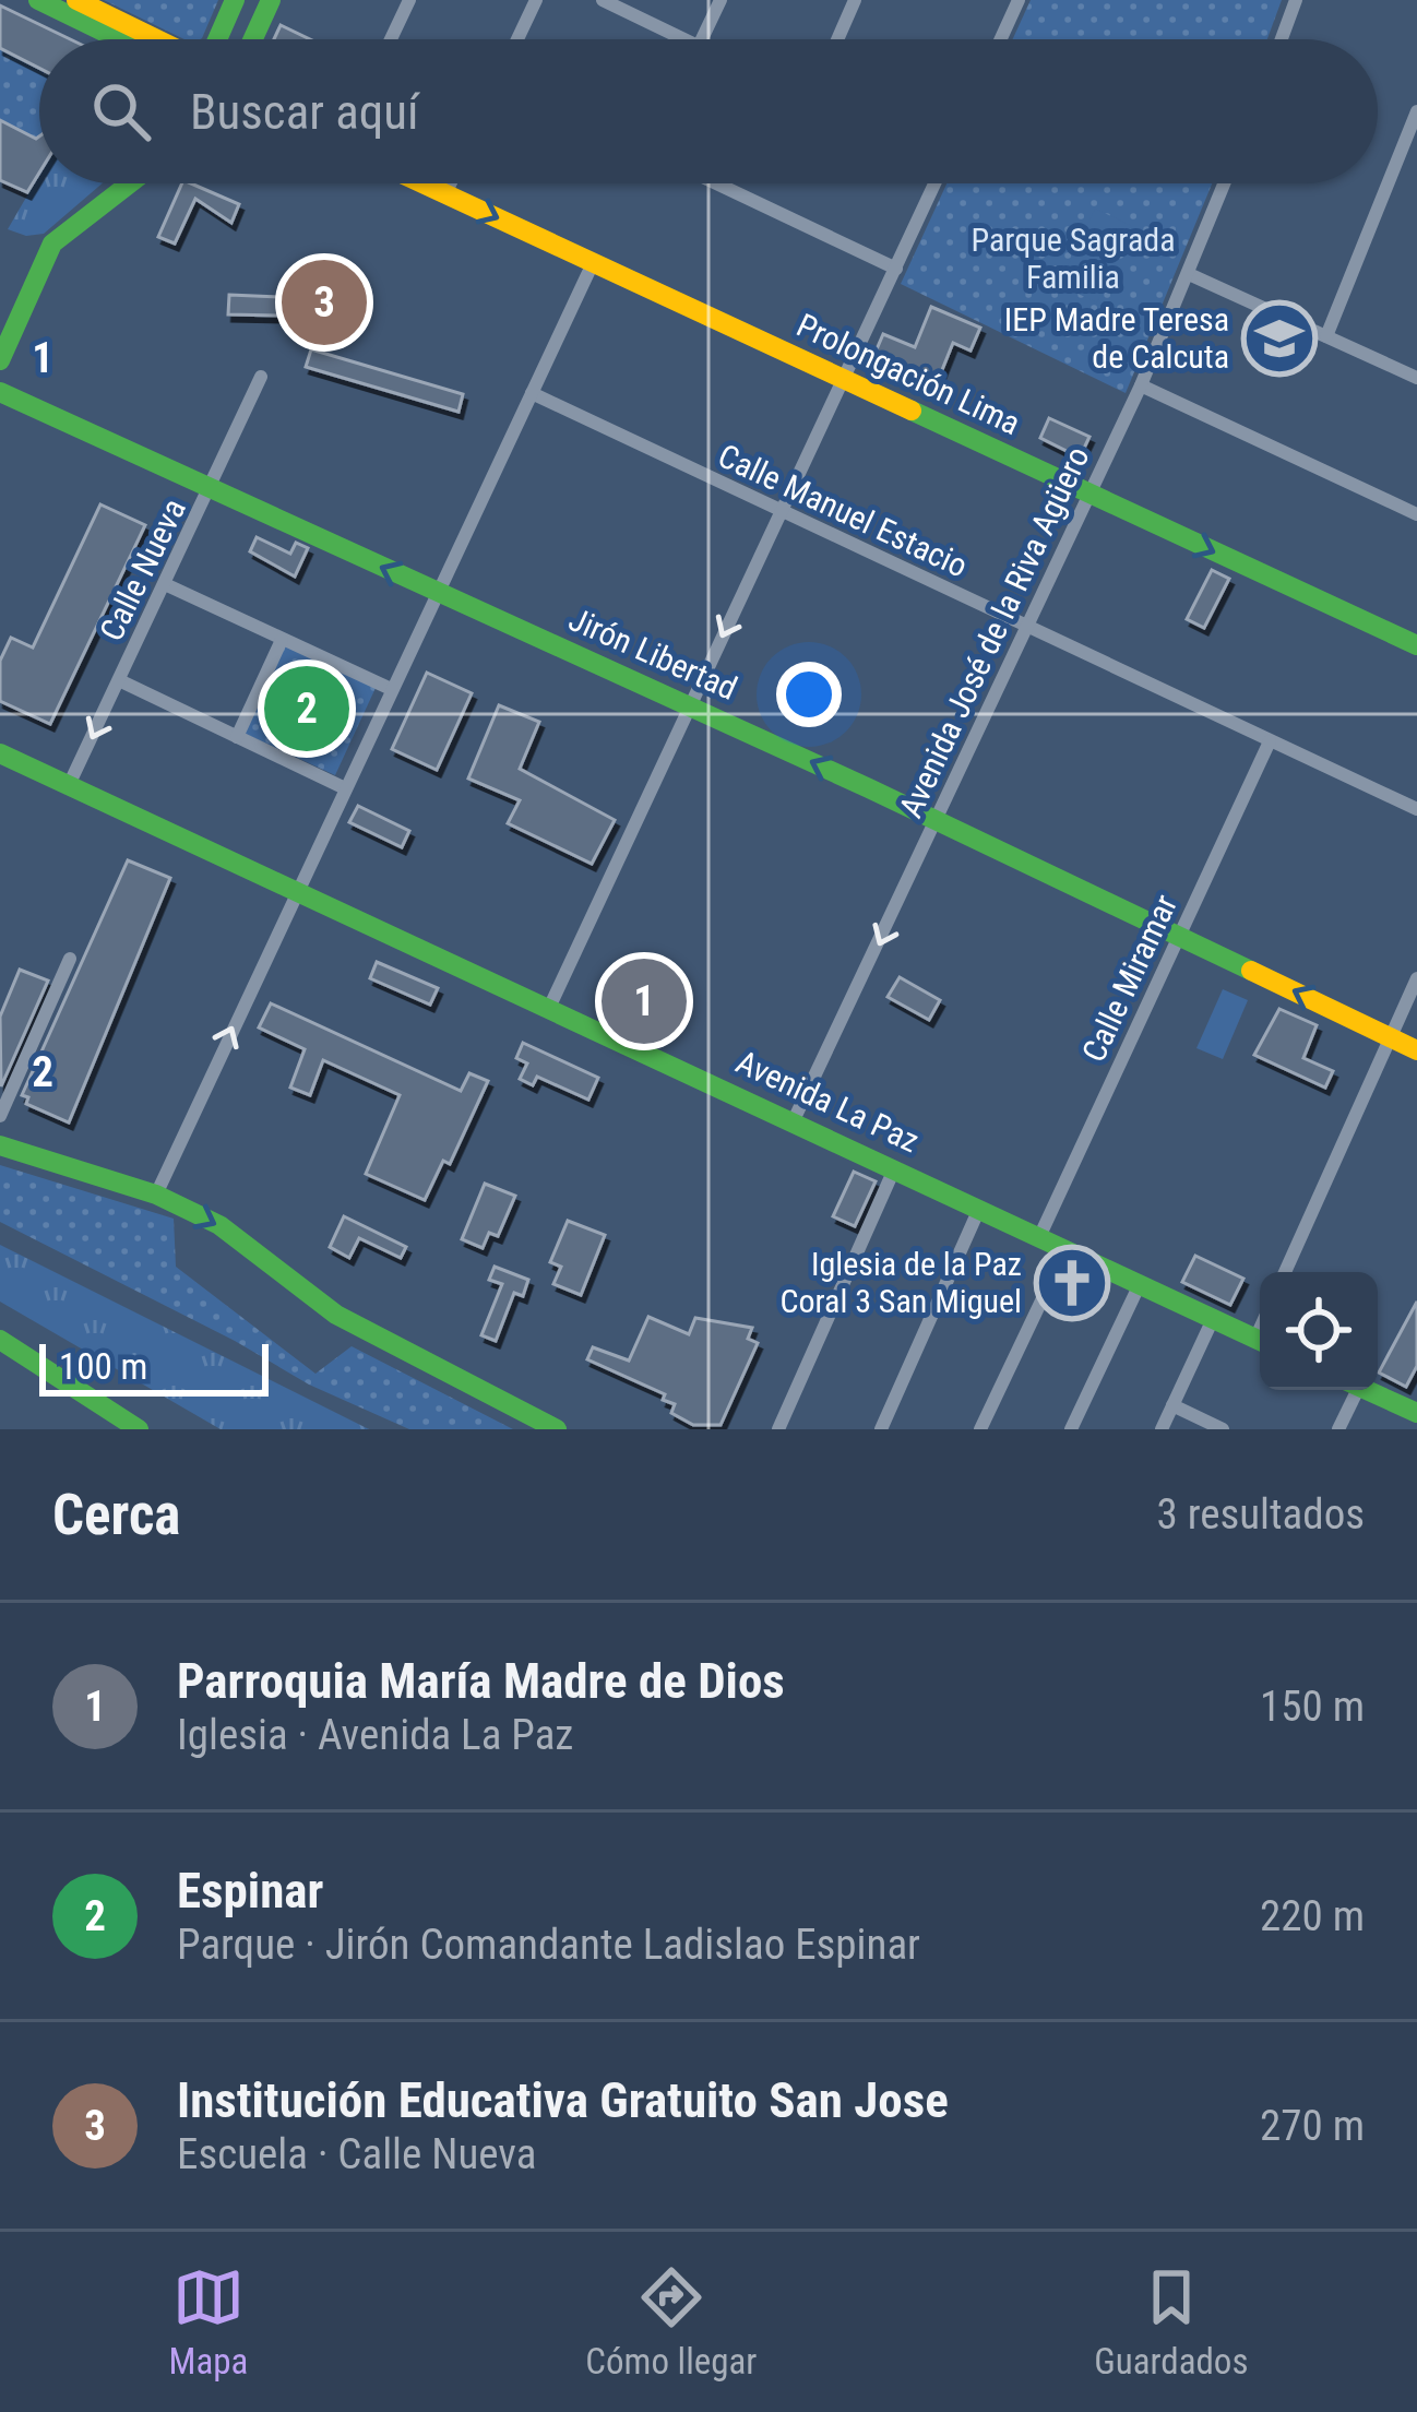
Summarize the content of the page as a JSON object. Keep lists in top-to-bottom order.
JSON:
{
  "streets": {
    "main road": ["Prolongación Lima", "Jirón Libertad", "Avenida La Paz"],
    "street": [
      "Calle Manuel Estacio",
      "Calle Nueva",
      "Avenida José de la Riva Agüero",
      "Calle Miramar"
    ]
  },
  "crossings": [
    ["Prolongación Lima", "Avenida José de la Riva Agüero"],
    ["Calle Manuel Estacio", "Avenida José de la Riva Agüero"],
    ["Calle Manuel Estacio", "Calle Miramar"],
    ["Calle Nueva", "Jirón Libertad"],
    ["Calle Nueva", "Avenida La Paz"],
    ["Avenida José de la Riva Agüero", "Jirón Libertad"],
    ["Avenida José de la Riva Agüero", "Avenida La Paz"],
    ["Jirón Libertad", "Calle Miramar"],
    ["Calle Miramar", "Avenida La Paz"]
  ],
  "one_way": ["Prolongación Lima", "Jirón Libertad"],
  "parks": ["Parque Sagrada Familia"],
  "places": {
    "school or university": ["IEP Madre Teresa de Calcuta"],
    "church": ["Iglesia de la Paz Coral 3 San Miguel"]
  },
  "scale_bar": "100 m",
  "page": {
    "search": "Buscar aquí",
    "pins": ["3", "2", "1"],
    "scale": "100 m",
    "heading": ["Cerca", "3 resultados"],
    "list": [
      {
        "mark": "1",
        "name": "Parroquia María Madre de Dios",
        "note": "Iglesia · Avenida La Paz",
        "value": "150 m"
      },
      {
        "mark": "2",
        "name": "Espinar",
        "note": "Parque · Jirón Comandante Ladislao Espinar",
        "value": "220 m"
      },
      {
        "mark": "3",
        "name": "Institución Educativa Gratuito San Jose",
        "note": "Escuela · Calle Nueva",
        "value": "270 m"
      }
    ],
    "nav": ["Mapa", "Cómo llegar", "Guardados"]
  },
  "grid": {
    "rows": ["1", "2"]
  }
}
